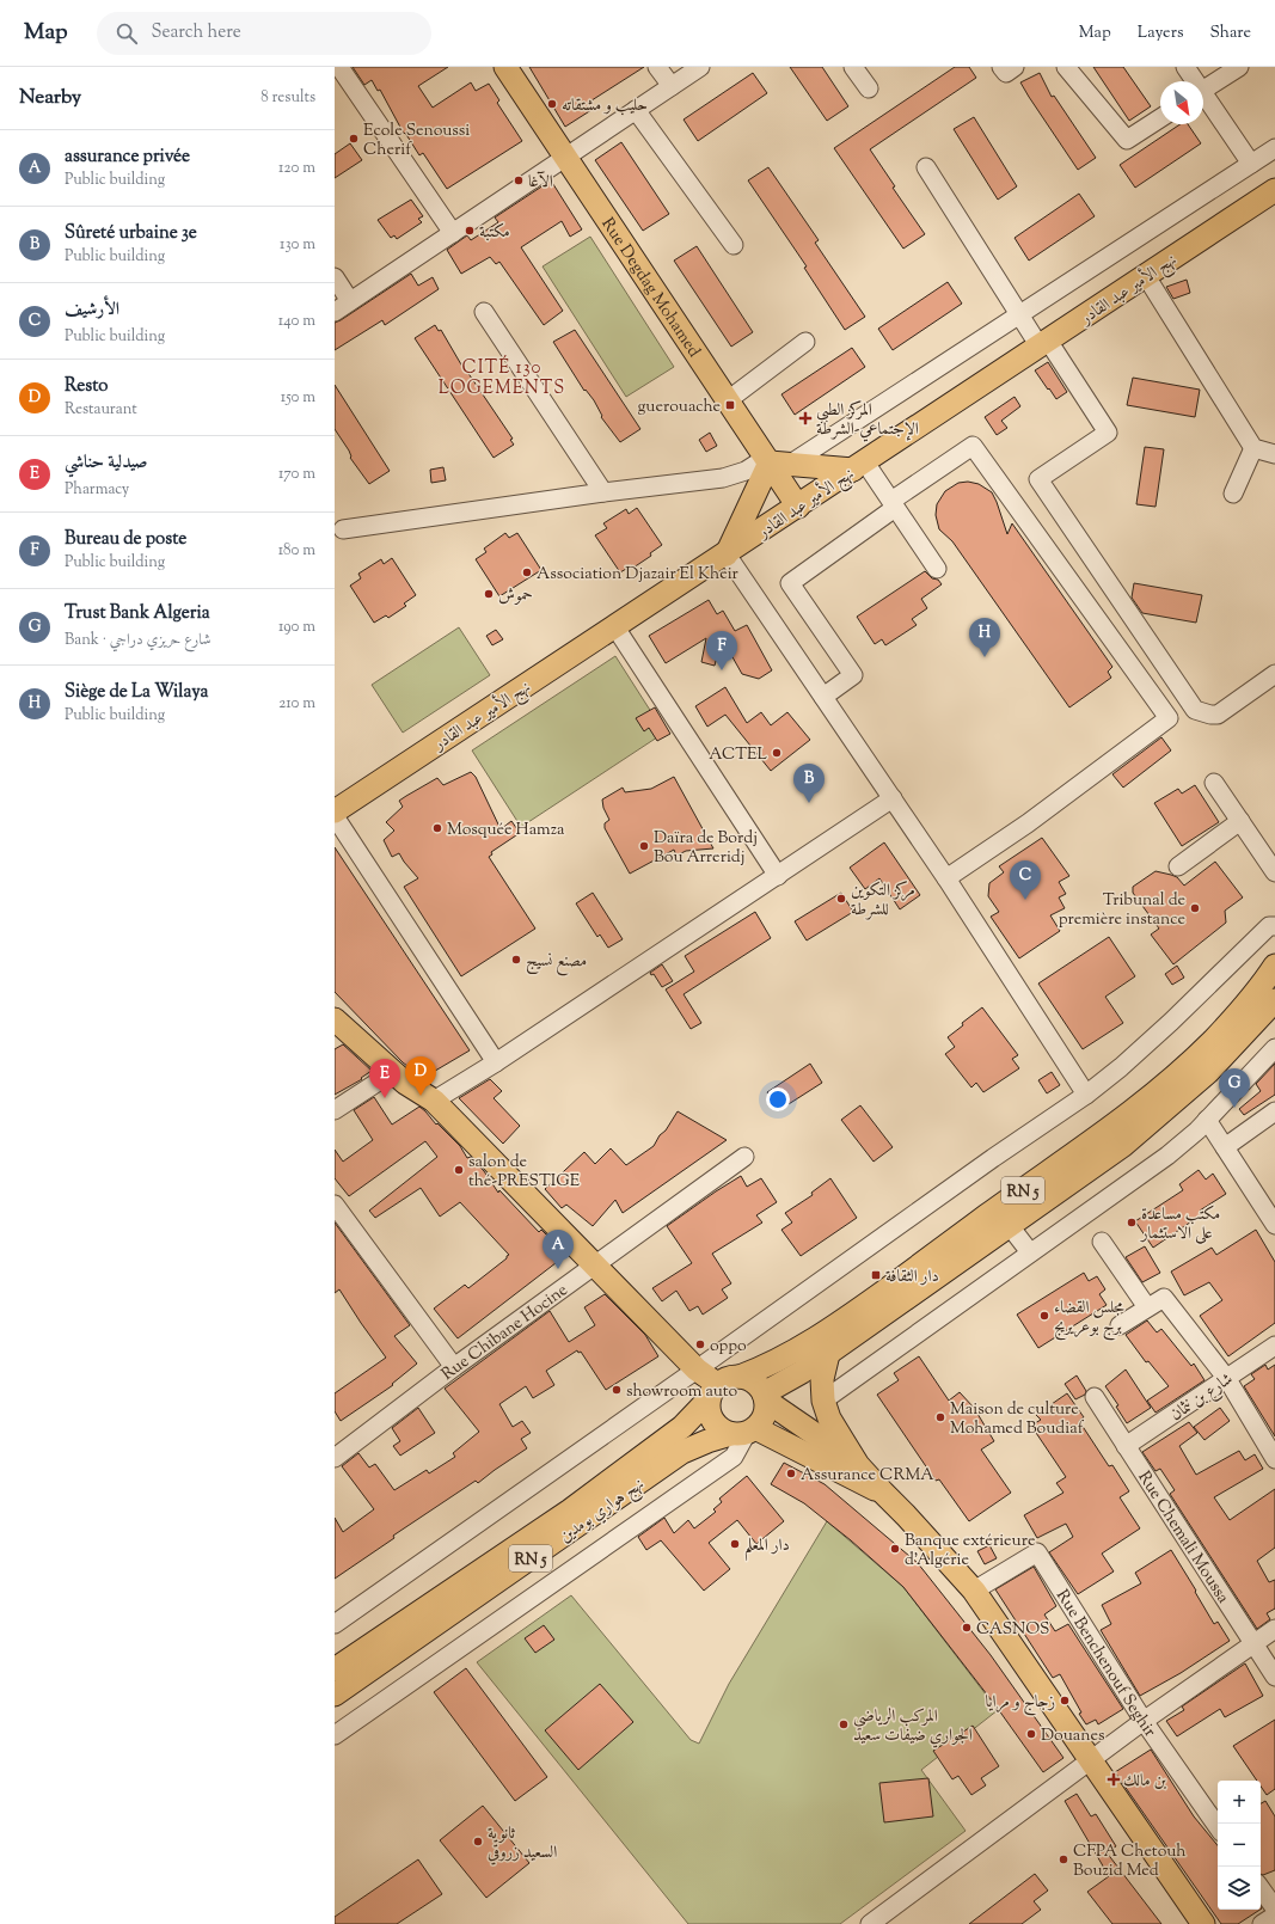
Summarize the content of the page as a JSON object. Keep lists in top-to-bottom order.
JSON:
{
  "streets": {
    "main road": [
      "Rue Degdag Mohamed",
      "نهج الأمير عبد القادر",
      "RN 5",
      "نهج هواري بومدين"
    ],
    "street": [
      "Rue Chibane Hocine",
      "شارع بن نثمان",
      "Rue Chemali Moussa",
      "Rue Benchenouf Seghir"
    ]
  },
  "crossings": [
    ["Rue Degdag Mohamed", "نهج الأمير عبد القادر"],
    ["RN 5", "نهج هواري بومدين"],
    ["شارع بن نثمان", "Rue Chemali Moussa"]
  ],
  "districts": ["CITÉ 130 LOGEMENTS"],
  "places": {
    "other": [
      "حليب و مشتقاته",
      "Ecole Senoussi Cherif",
      "الآغا",
      "مكتبة",
      "Association Djazair El Kheir",
      "حموش",
      "ACTEL",
      "Mosquée Hamza",
      "Daïra de Bordj Bou Arreridj",
      "مركز التكوين للشرطة",
      "Tribunal de première instance",
      "مصنع نسيج",
      "salon de thé-PRESTIGE",
      "مكتب مساعدة على الاستثمار",
      "مجلس القضاء برج بوعريريج",
      "oppo",
      "showroom auto",
      "Maison de culture Mohamed Boudiaf",
      "Assurance CRMA",
      "دار المعلم",
      "Banque extérieure d'Algérie",
      "CASNOS",
      "زجاج و مرايا",
      "المركب الرياضي الجواري ضيفات سعيد",
      "Douanes",
      "ثانوية السعيد زروقي",
      "CFPA Chetouh Bouzid Med"
    ],
    "transit": ["guerouache", "دار الثقافة"],
    "health": ["المركز الطبي الإجتماعي-الشرطة", "بن مالك"]
  },
  "north": "bottom right",
  "page": {
    "header": "Map",
    "search": "Search here",
    "nav": ["Map", "Layers", "Share"],
    "heading": ["Nearby", "8 results"],
    "list": [
      {
        "mark": "A",
        "name": "assurance privée",
        "note": "Public building",
        "value": "120 m"
      },
      {
        "mark": "B",
        "name": "Sûreté urbaine 3e",
        "note": "Public building",
        "value": "130 m"
      },
      {
        "mark": "C",
        "name": "الأرشيف",
        "note": "Public building",
        "value": "140 m"
      },
      {
        "mark": "D",
        "name": "Resto",
        "note": "Restaurant",
        "value": "150 m"
      },
      {
        "mark": "E",
        "name": "صيدلية حناشي",
        "note": "Pharmacy",
        "value": "170 m"
      },
      {
        "mark": "F",
        "name": "Bureau de poste",
        "note": "Public building",
        "value": "180 m"
      },
      {
        "mark": "G",
        "name": "Trust Bank Algeria",
        "note": "Bank · شارع حريزي دراجي",
        "value": "190 m"
      },
      {
        "mark": "H",
        "name": "Siège de La Wilaya",
        "note": "Public building",
        "value": "210 m"
      }
    ],
    "pins": [
      "H",
      "F",
      "B",
      "C",
      "D",
      "E",
      "G",
      "A"
    ],
    "map_buttons": ["+", "−"]
  }
}
